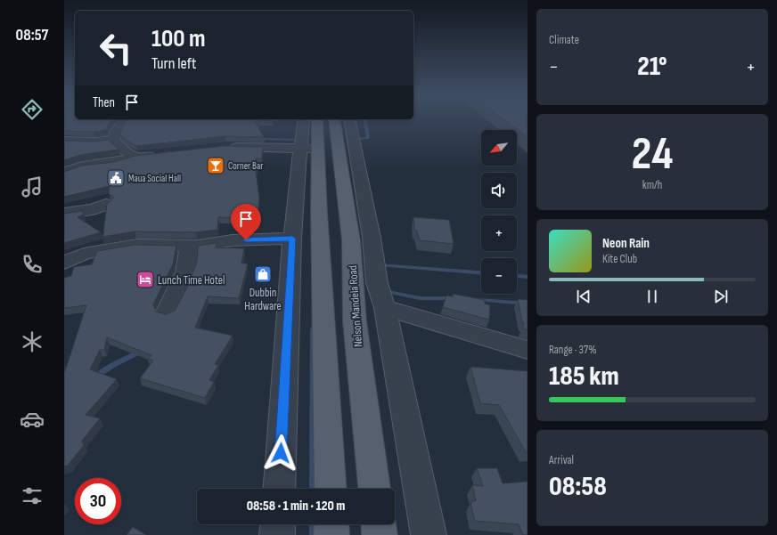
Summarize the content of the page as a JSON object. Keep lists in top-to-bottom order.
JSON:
{
  "streets": {
    "main road": ["Nelson Mandela Road"]
  },
  "places": {
    "bar": ["Corner Bar"],
    "public building": ["Maua Social Hall"],
    "shop": ["Dubbin Hardware"],
    "hotel": ["Lunch Time Hotel"]
  },
  "north": "bottom left",
  "page": {
    "tabs": "08:57",
    "tile": [
      "Climate",
      ["24", "km/h"],
      ["Range · 37%", "185 km"],
      ["Arrival", "08:58"]
    ],
    "turn": ["100 m", "Turn left"],
    "heat": ["−", "21°", "+"],
    "then": "Then",
    "map_buttons": ["+", "−"],
    "song": ["Neon Rain", "Kite Club"],
    "limit": "30",
    "trip": "08:58 · 1 min · 120 m"
  }
}
